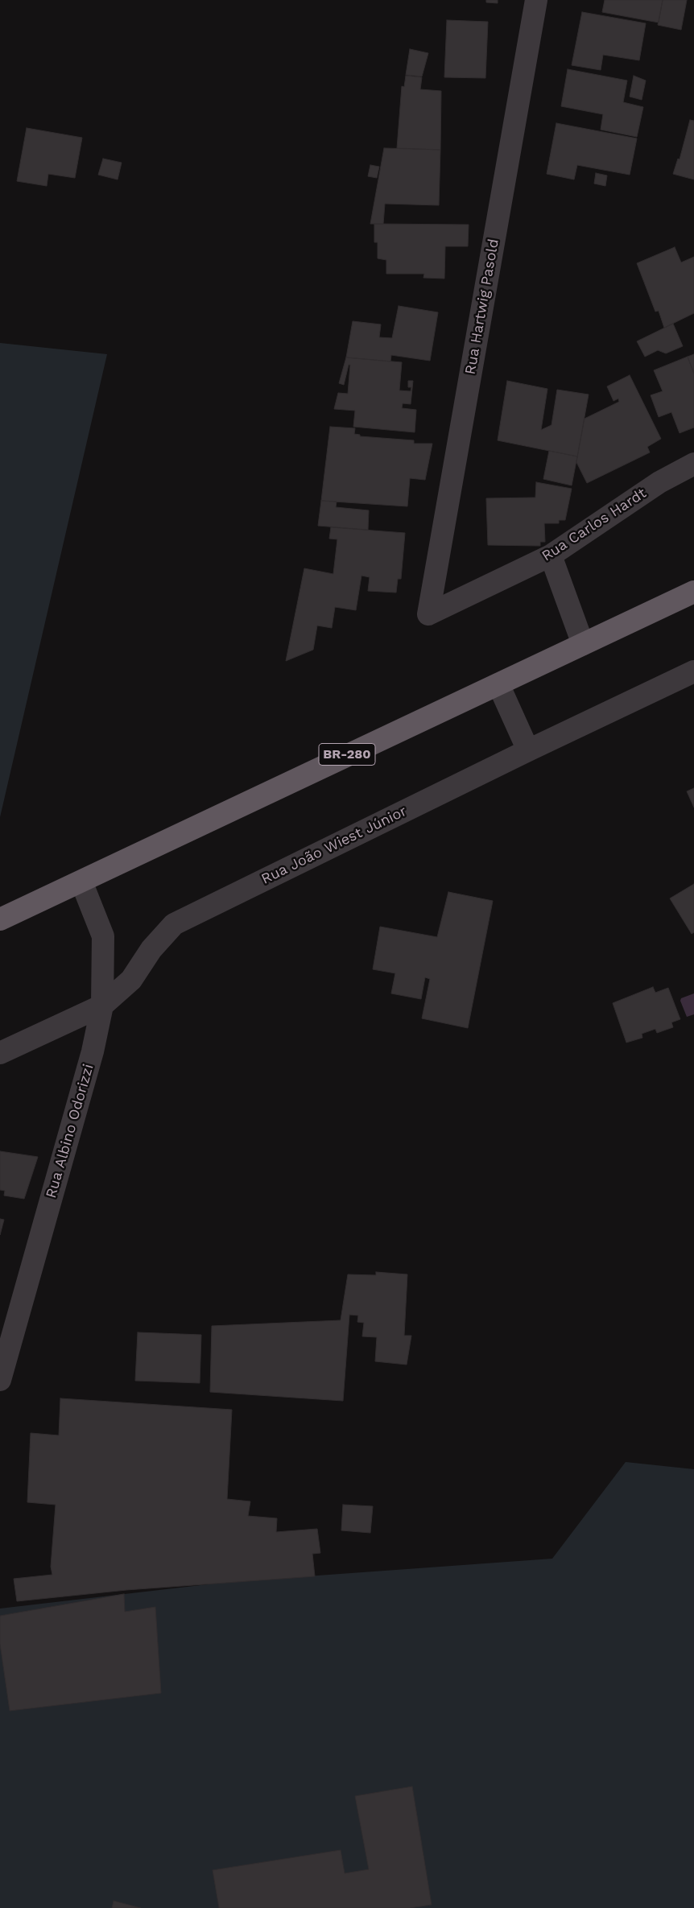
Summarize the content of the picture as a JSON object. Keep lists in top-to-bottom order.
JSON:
{
  "streets": {
    "highway": ["BR-280"],
    "street": [
      "Rua Hartwig Pasold",
      "Rua Carlos Hardt",
      "Rua João Wiest Júnior",
      "Rua Albino Odorizzi"
    ]
  },
  "crossings": [
    ["Rua Hartwig Pasold", "Rua Carlos Hardt"],
    ["BR-280", "Rua Albino Odorizzi"],
    ["Rua João Wiest Júnior", "Rua Albino Odorizzi"]
  ]
}
